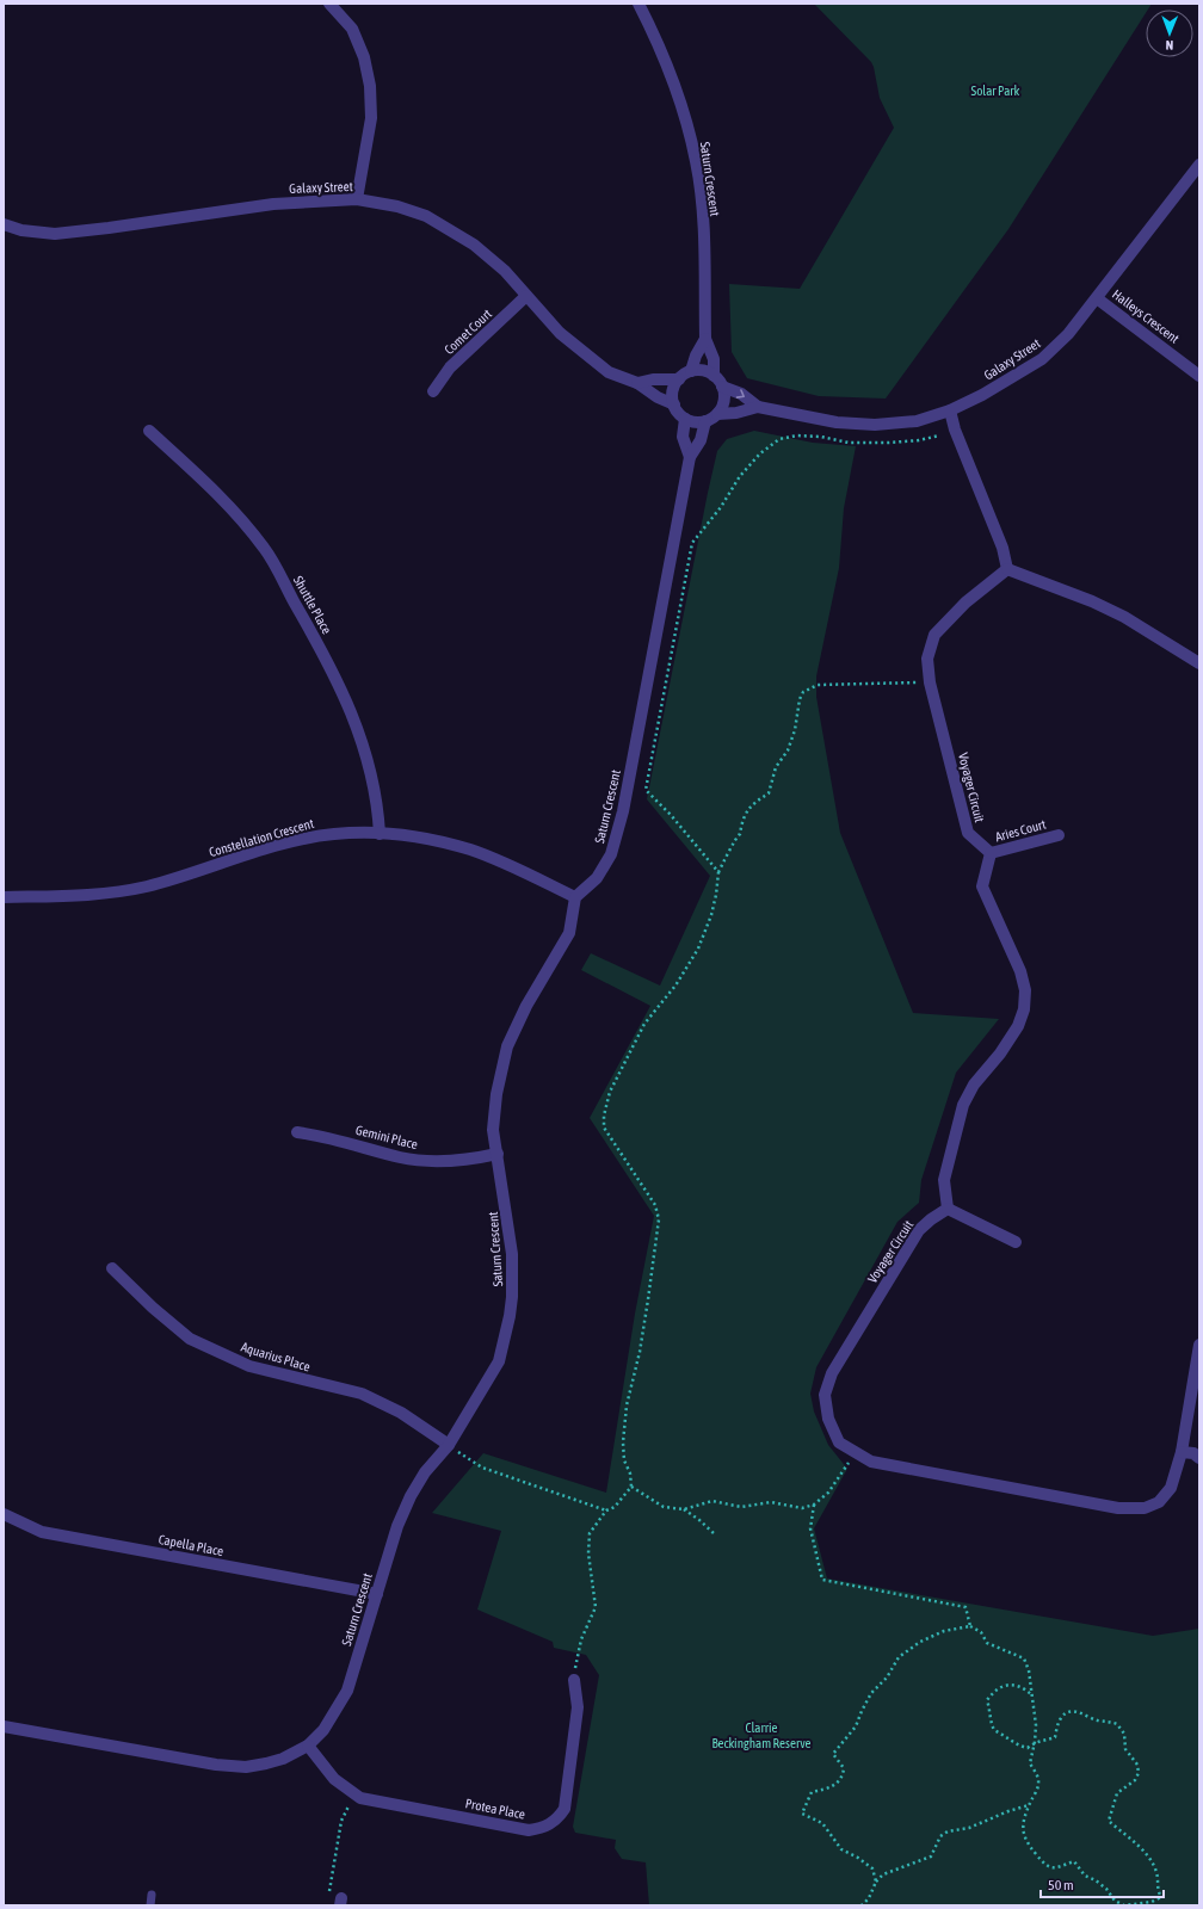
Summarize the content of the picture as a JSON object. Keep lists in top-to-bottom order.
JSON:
{
  "streets": {
    "street": [
      "Saturn Crescent",
      "Galaxy Street",
      "Halleys Crescent",
      "Comet Court",
      "Shuttle Place",
      "Voyager Circuit",
      "Aries Court",
      "Constellation Crescent",
      "Gemini Place",
      "Aquarius Place",
      "Capella Place",
      "Protea Place"
    ]
  },
  "crossings": [
    ["Saturn Crescent", "Galaxy Street"],
    ["Saturn Crescent", "Constellation Crescent"],
    ["Saturn Crescent", "Gemini Place"],
    ["Saturn Crescent", "Aquarius Place"],
    ["Saturn Crescent", "Capella Place"],
    ["Saturn Crescent", "Protea Place"],
    ["Galaxy Street", "Halleys Crescent"],
    ["Galaxy Street", "Comet Court"],
    ["Shuttle Place", "Constellation Crescent"],
    ["Voyager Circuit", "Aries Court"]
  ],
  "parks": ["Solar Park", "Clarrie Beckingham Reserve"],
  "scale_bar": "50 m",
  "north": "bottom"
}
